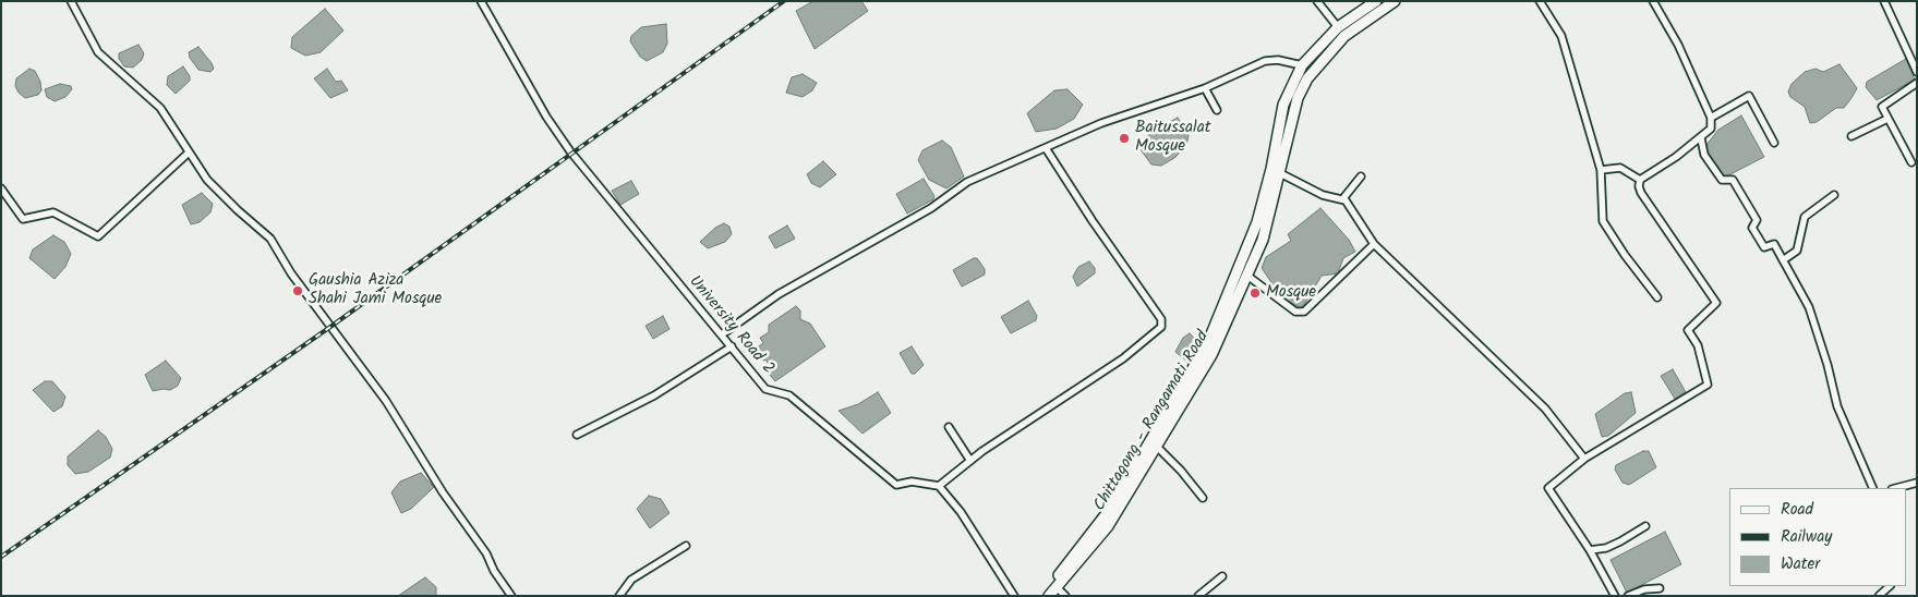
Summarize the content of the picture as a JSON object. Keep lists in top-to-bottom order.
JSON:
{
  "streets": {
    "highway": ["Chittagong - Rangamati Road"],
    "street": ["University Road 2"]
  },
  "places": ["Baitussalat Mosque", "Gaushia Aziza Shahi Jami Mosque", "Mosque"],
  "legend": ["Road", "Railway", "Water"]
}
